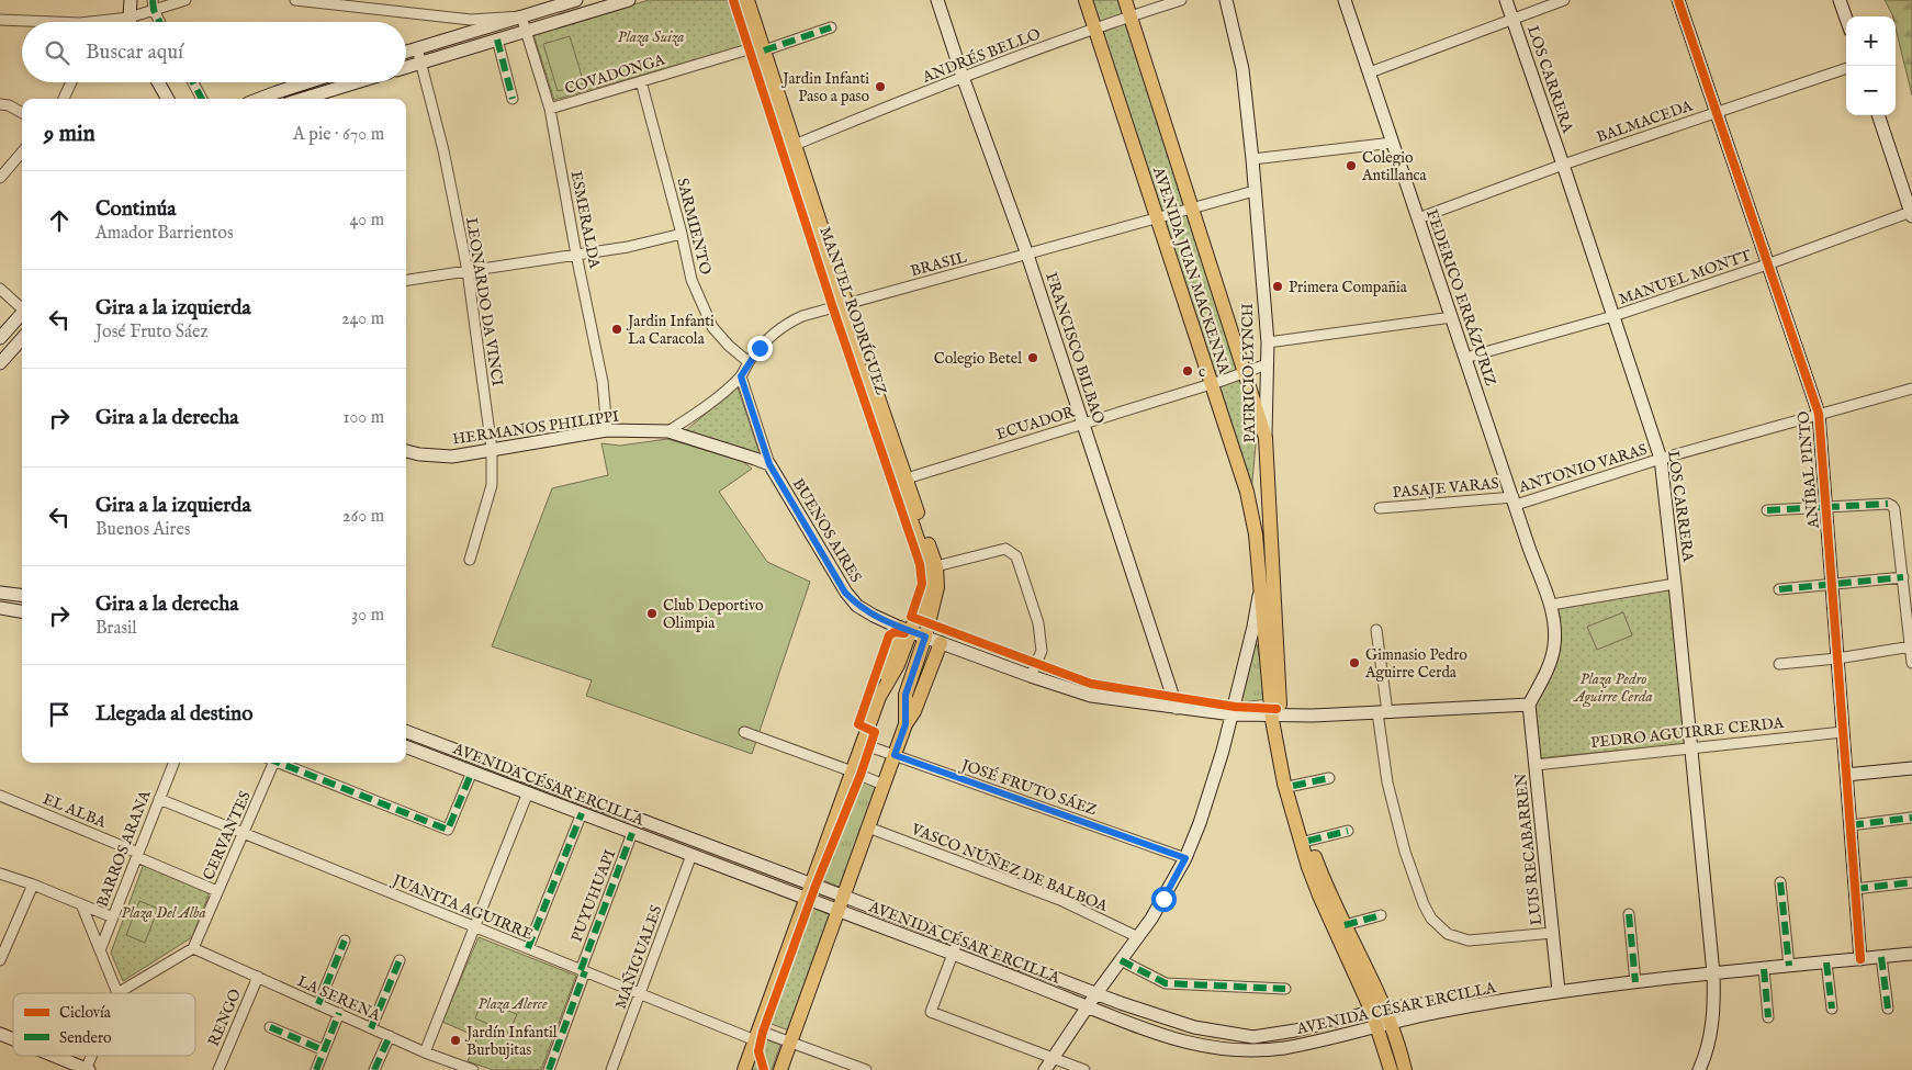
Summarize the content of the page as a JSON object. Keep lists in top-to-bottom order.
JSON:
{
  "streets": {
    "main road": ["AVENIDA JUAN MACKENNA", "MANUEL RODRÍGUEZ", "PATRICIO LYNCH"],
    "street": [
      "ANDRÉS BELLO",
      "COVADONGA",
      "LOS CARRERA",
      "BALMACEDA",
      "ESMERALDA",
      "SARMIENTO",
      "BRASIL",
      "MANUEL MONTT",
      "FEDERICO ERRÁZURIZ",
      "LEONARDO DA VINCI",
      "FRANCISCO BILBAO",
      "ECUADOR",
      "HERMANOS PHILIPPI",
      "ANTONIO VARAS",
      "ANÍBAL PINTO",
      "PASAJE VARAS",
      "BUENOS AIRES",
      "PEDRO AGUIRRE CERDA",
      "AVENIDA CÉSAR ERCILLA",
      "JOSÉ FRUTO SÁEZ",
      "EL ALBA",
      "CERVANTES",
      "BARROS ARANA",
      "LUIS RECABARREN",
      "VASCO NÚÑEZ DE BALBOA",
      "PUYUHUAPI",
      "JUANITA AGUIRRE",
      "MAÑIGUALES",
      "LA SERENA",
      "RENGO"
    ]
  },
  "crossings": [
    ["ANDRÉS BELLO", "AVENIDA JUAN MACKENNA"],
    ["ANDRÉS BELLO", "MANUEL RODRÍGUEZ"],
    ["ANDRÉS BELLO", "FRANCISCO BILBAO"],
    ["COVADONGA", "ESMERALDA"],
    ["COVADONGA", "SARMIENTO"],
    ["COVADONGA", "MANUEL RODRÍGUEZ"],
    ["LOS CARRERA", "BALMACEDA"],
    ["LOS CARRERA", "MANUEL MONTT"],
    ["LOS CARRERA", "ANTONIO VARAS"],
    ["LOS CARRERA", "PEDRO AGUIRRE CERDA"],
    ["LOS CARRERA", "AVENIDA CÉSAR ERCILLA"],
    ["BALMACEDA", "FEDERICO ERRÁZURIZ"],
    ["BALMACEDA", "ANÍBAL PINTO"],
    ["ESMERALDA", "HERMANOS PHILIPPI"],
    ["SARMIENTO", "BRASIL"],
    ["BRASIL", "AVENIDA JUAN MACKENNA"],
    ["BRASIL", "MANUEL RODRÍGUEZ"],
    ["BRASIL", "FRANCISCO BILBAO"],
    ["BRASIL", "PATRICIO LYNCH"],
    ["BRASIL", "HERMANOS PHILIPPI"],
    ["BRASIL", "BUENOS AIRES"],
    ["AVENIDA JUAN MACKENNA", "PATRICIO LYNCH"],
    ["AVENIDA JUAN MACKENNA", "ECUADOR"],
    ["AVENIDA JUAN MACKENNA", "BUENOS AIRES"],
    ["AVENIDA JUAN MACKENNA", "AVENIDA CÉSAR ERCILLA"],
    ["AVENIDA JUAN MACKENNA", "JOSÉ FRUTO SÁEZ"],
    ["AVENIDA JUAN MACKENNA", "VASCO NÚÑEZ DE BALBOA"],
    ["MANUEL MONTT", "FEDERICO ERRÁZURIZ"],
    ["MANUEL MONTT", "ANÍBAL PINTO"],
    ["FEDERICO ERRÁZURIZ", "ANTONIO VARAS"],
    ["FEDERICO ERRÁZURIZ", "PASAJE VARAS"],
    ["FEDERICO ERRÁZURIZ", "LUIS RECABARREN"],
    ["LEONARDO DA VINCI", "HERMANOS PHILIPPI"],
    ["MANUEL RODRÍGUEZ", "ECUADOR"],
    ["MANUEL RODRÍGUEZ", "BUENOS AIRES"],
    ["MANUEL RODRÍGUEZ", "AVENIDA CÉSAR ERCILLA"],
    ["MANUEL RODRÍGUEZ", "JOSÉ FRUTO SÁEZ"],
    ["MANUEL RODRÍGUEZ", "JUANITA AGUIRRE"],
    ["FRANCISCO BILBAO", "ECUADOR"],
    ["FRANCISCO BILBAO", "BUENOS AIRES"],
    ["PATRICIO LYNCH", "ECUADOR"],
    ["PATRICIO LYNCH", "BUENOS AIRES"],
    ["HERMANOS PHILIPPI", "BUENOS AIRES"],
    ["ANTONIO VARAS", "ANÍBAL PINTO"],
    ["ANTONIO VARAS", "PASAJE VARAS"],
    ["ANÍBAL PINTO", "PEDRO AGUIRRE CERDA"],
    ["ANÍBAL PINTO", "AVENIDA CÉSAR ERCILLA"],
    ["PEDRO AGUIRRE CERDA", "LUIS RECABARREN"],
    ["AVENIDA CÉSAR ERCILLA", "LUIS RECABARREN"],
    ["AVENIDA CÉSAR ERCILLA", "PUYUHUAPI"],
    ["AVENIDA CÉSAR ERCILLA", "MAÑIGUALES"],
    ["EL ALBA", "CERVANTES"],
    ["EL ALBA", "BARROS ARANA"],
    ["CERVANTES", "JUANITA AGUIRRE"],
    ["CERVANTES", "LA SERENA"],
    ["BARROS ARANA", "JUANITA AGUIRRE"],
    ["PUYUHUAPI", "JUANITA AGUIRRE"],
    ["JUANITA AGUIRRE", "MAÑIGUALES"],
    ["LA SERENA", "RENGO"]
  ],
  "parks": [
    "Plaza Suiza",
    "Plaza Pedro Aguirre Cerda",
    "Plaza Del Alba",
    "Plaza Alerce"
  ],
  "places": [
    "Jardin Infanti Paso a paso",
    "Colegio Antillanca",
    "Primera Compañia",
    "Jardin Infanti La Caracola",
    "Colegio Betel",
    "c",
    "Club Deportivo Olimpia",
    "Gimnasio Pedro Aguirre Cerda",
    "Jardín Infantil Burbujitas"
  ],
  "legend": ["Ciclovía", "Sendero"],
  "page": {
    "map_buttons": ["+", "−"],
    "search": "Buscar aquí",
    "heading": ["9 min", "A pie · 670 m"],
    "list": [
      ["Continúa", "Amador Barrientos", "40 m"],
      ["Gira a la izquierda", "José Fruto Sáez", "240 m"],
      ["Gira a la derecha", "100 m"],
      ["Gira a la izquierda", "Buenos Aires", "260 m"],
      ["Gira a la derecha", "Brasil", "30 m"],
      "Llegada al destino"
    ]
  }
}
